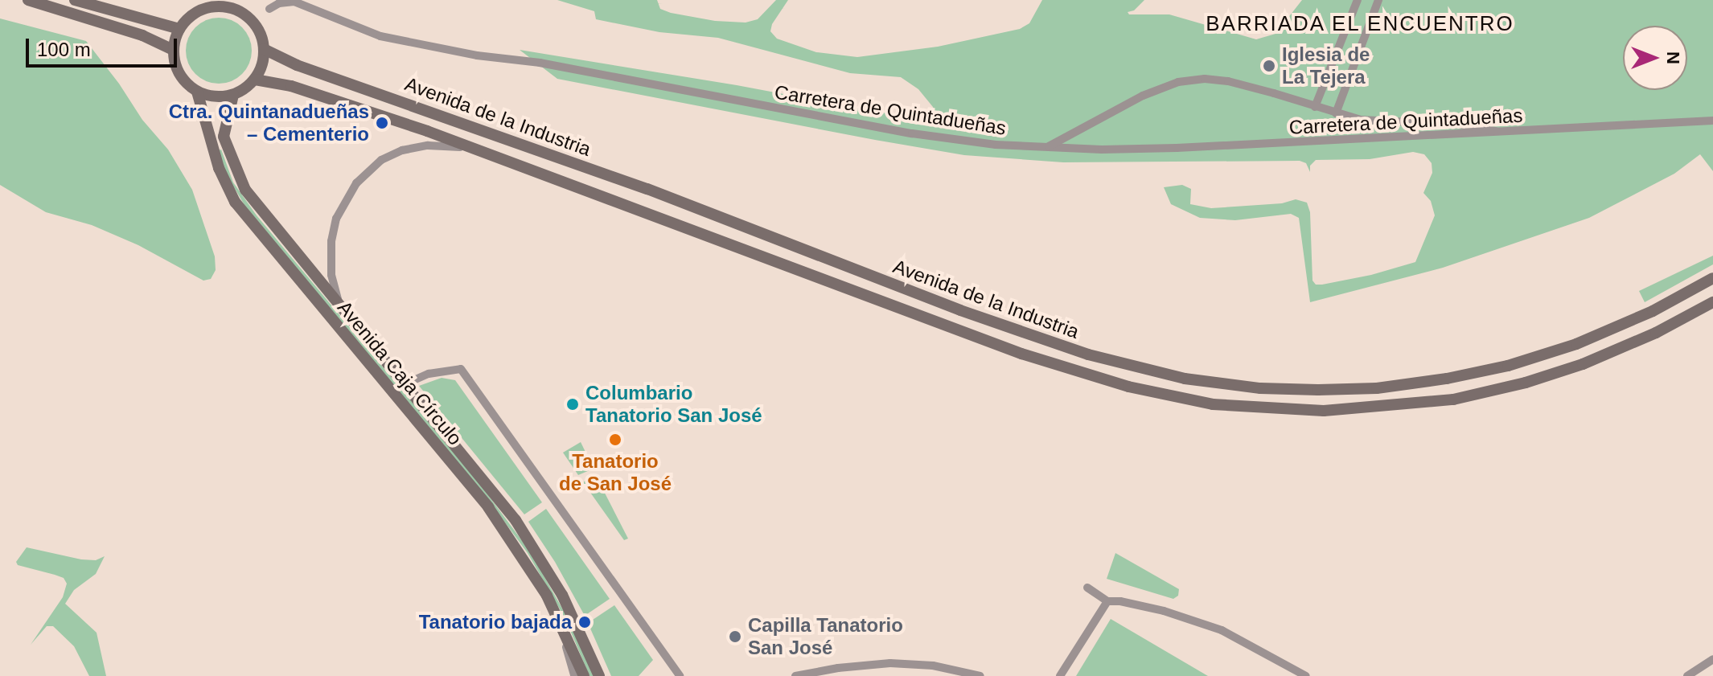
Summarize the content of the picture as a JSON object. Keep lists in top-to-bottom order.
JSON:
{
  "streets": {
    "main road": ["Avenida de la Industria", "Avenida Caja Círculo"],
    "street": ["Carretera de Quintadueñas"]
  },
  "crossings": [
    ["Avenida de la Industria", "Avenida Caja Círculo"]
  ],
  "districts": ["BARRIADA EL ENCUENTRO"],
  "places": [
    "Iglesia de La Tejera",
    "Ctra. Quintanadueñas – Cementerio",
    "Columbario Tanatorio San José",
    "Tanatorio de San José",
    "Tanatorio bajada",
    "Capilla Tanatorio San José"
  ],
  "scale_bar": "100 m",
  "north": "right"
}
